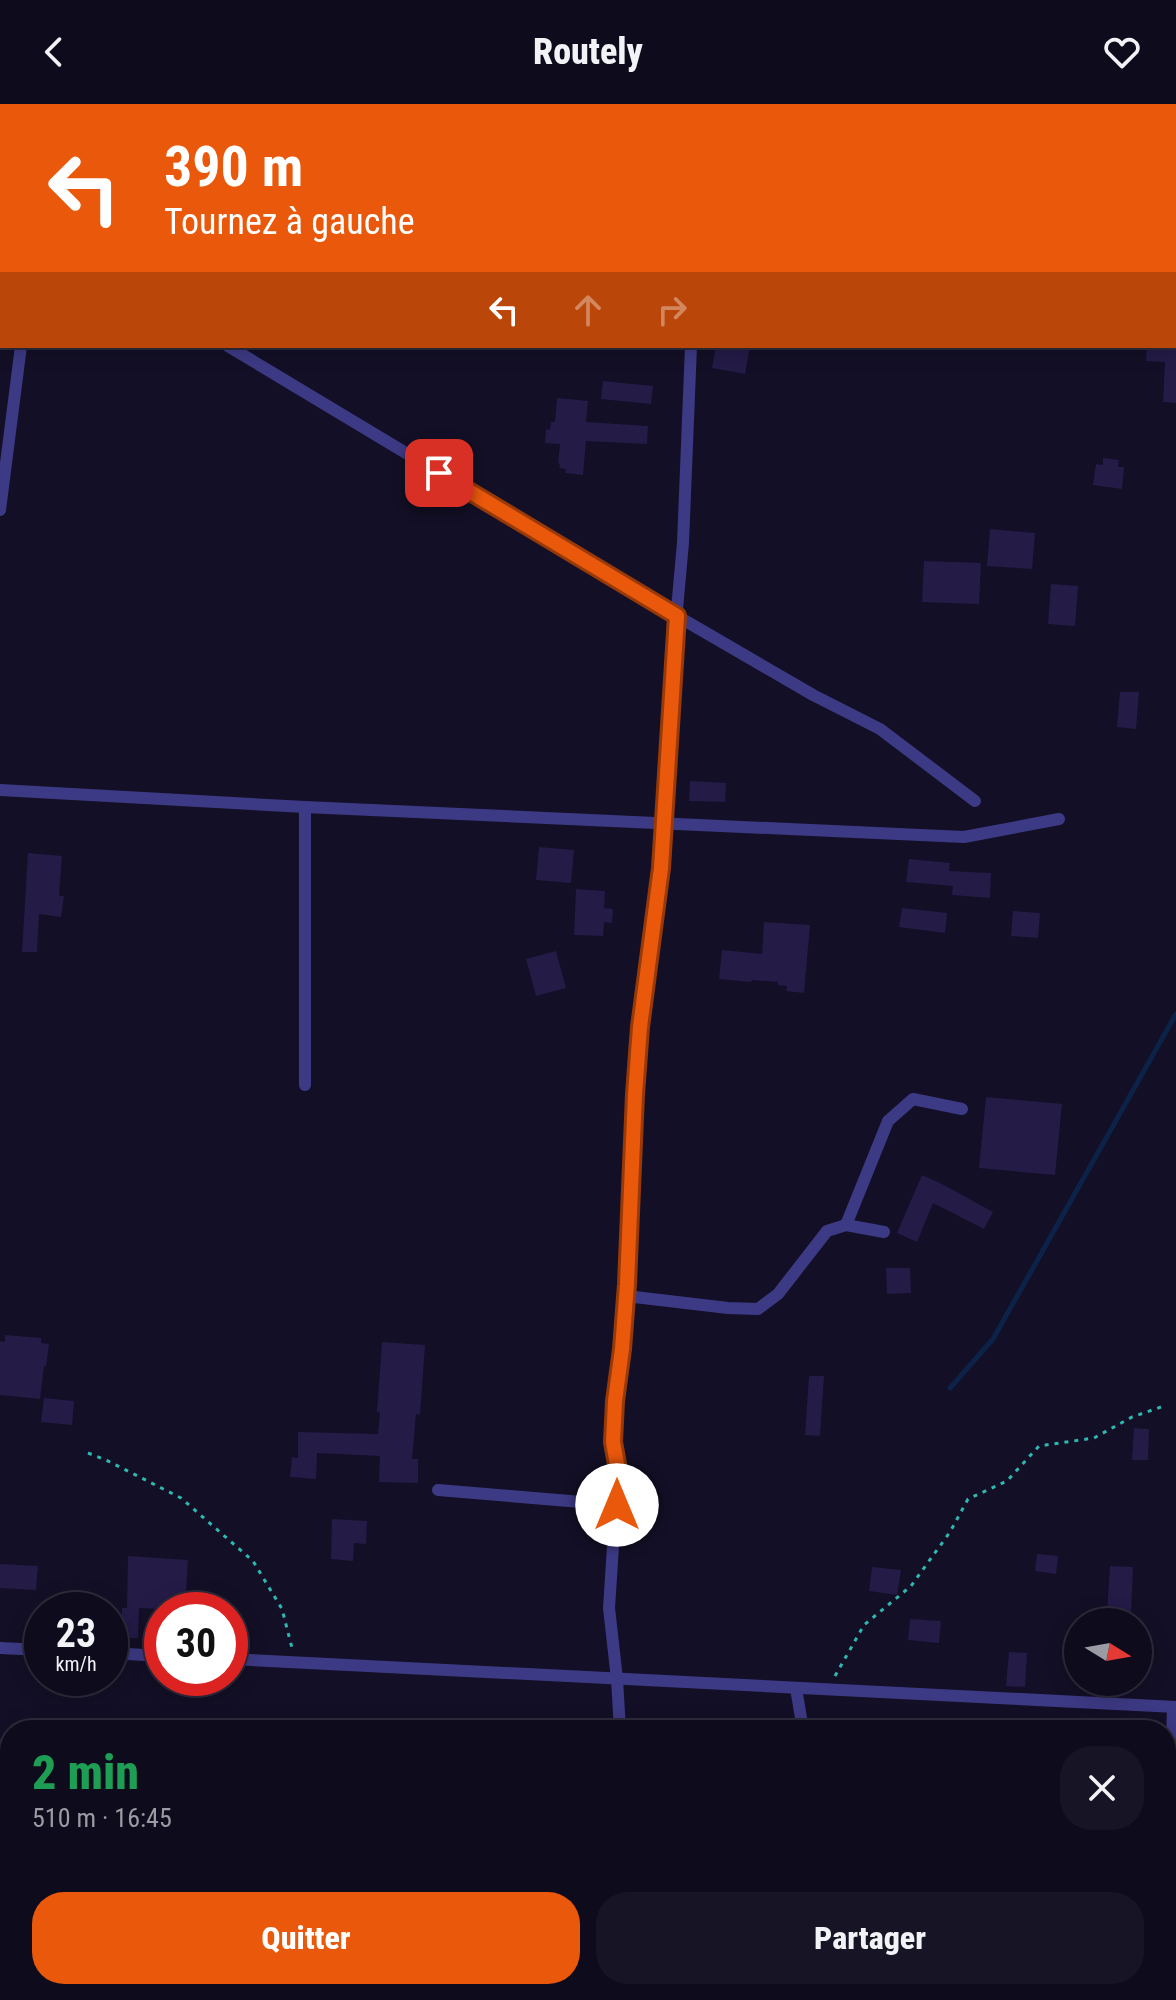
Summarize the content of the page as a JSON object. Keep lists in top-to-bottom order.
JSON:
{
  "north": "right",
  "page": {
    "header": "Routely",
    "turn": ["390 m", "Tournez à gauche"],
    "speed": "23 km/h",
    "limit": "30",
    "heading": ["2 min", "510 m · 16:45"],
    "buttons": ["Quitter", "Partager"]
  }
}
